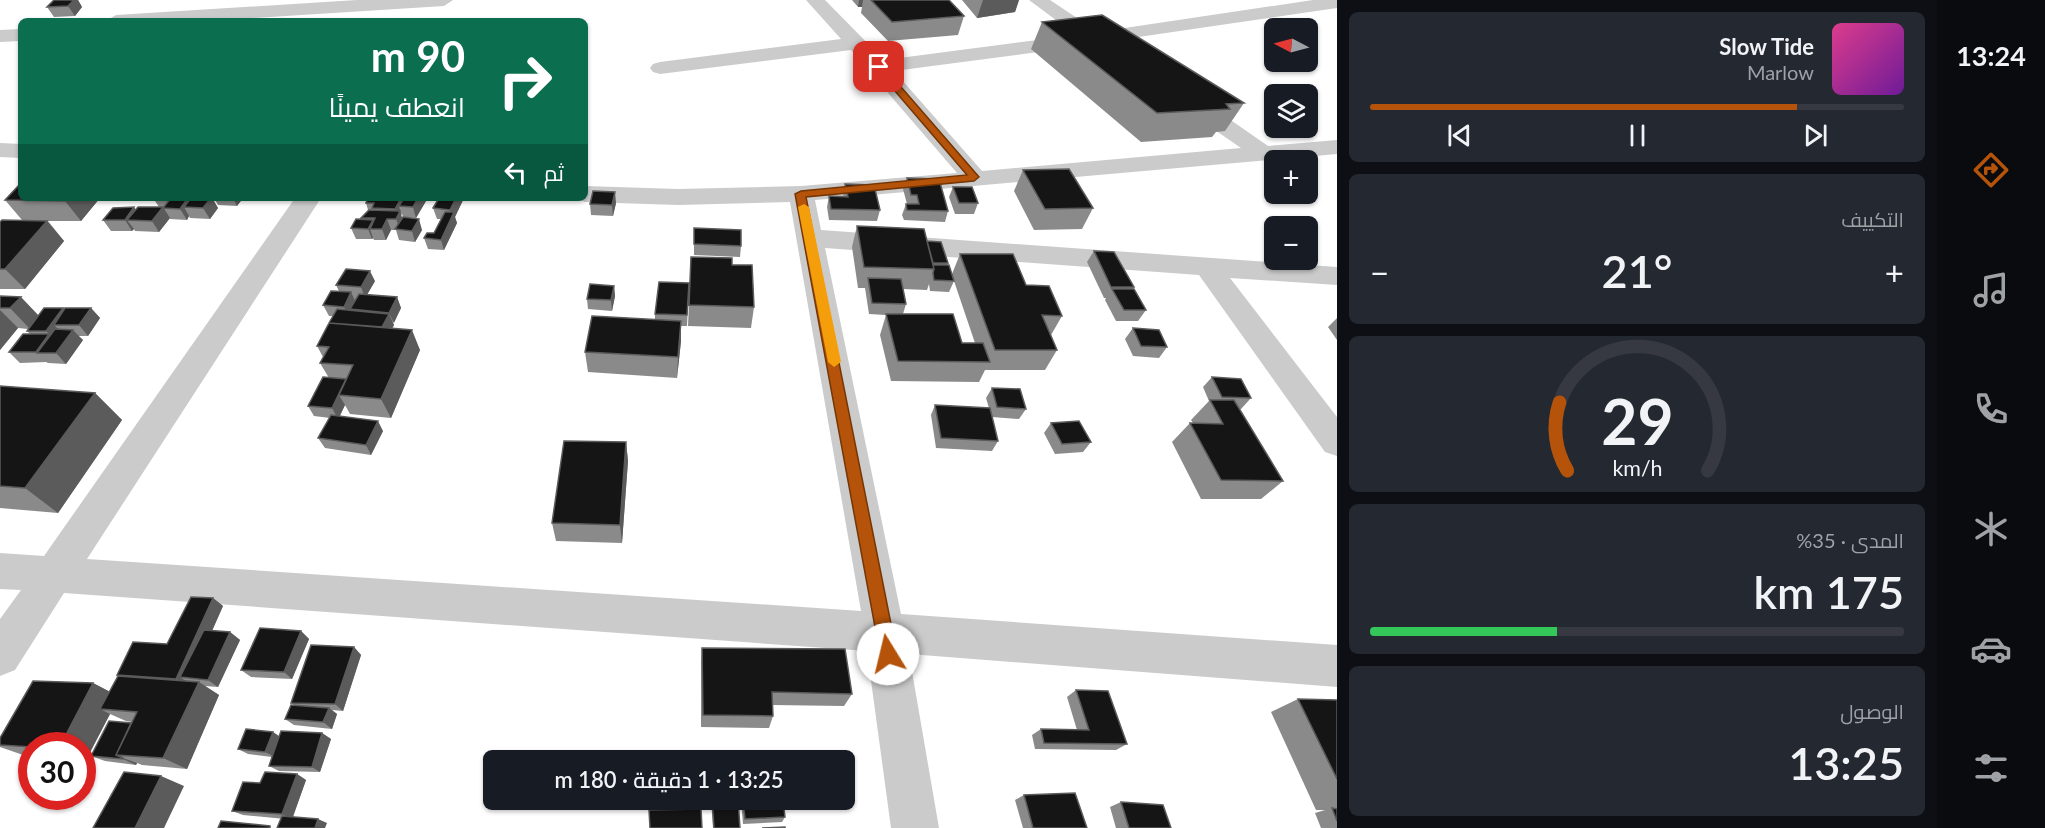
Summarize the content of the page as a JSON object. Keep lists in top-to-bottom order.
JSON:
{
  "north": "left",
  "page": {
    "tabs": "13:24",
    "map_buttons": ["+", "−"],
    "turn": ["90 m", "انعطف يمينًا"],
    "song": ["Slow Tide", "Marlow"],
    "then": "ثم",
    "tile": [
      "التكييف",
      ["المدى · 35%", "175 km"],
      ["الوصول", "13:25"]
    ],
    "heat": ["−", "21°", "+"],
    "limit": "30",
    "trip": "13:25 · 1 دقيقة · 180 m",
    "gauge": ["29", "km/h"]
  }
}
